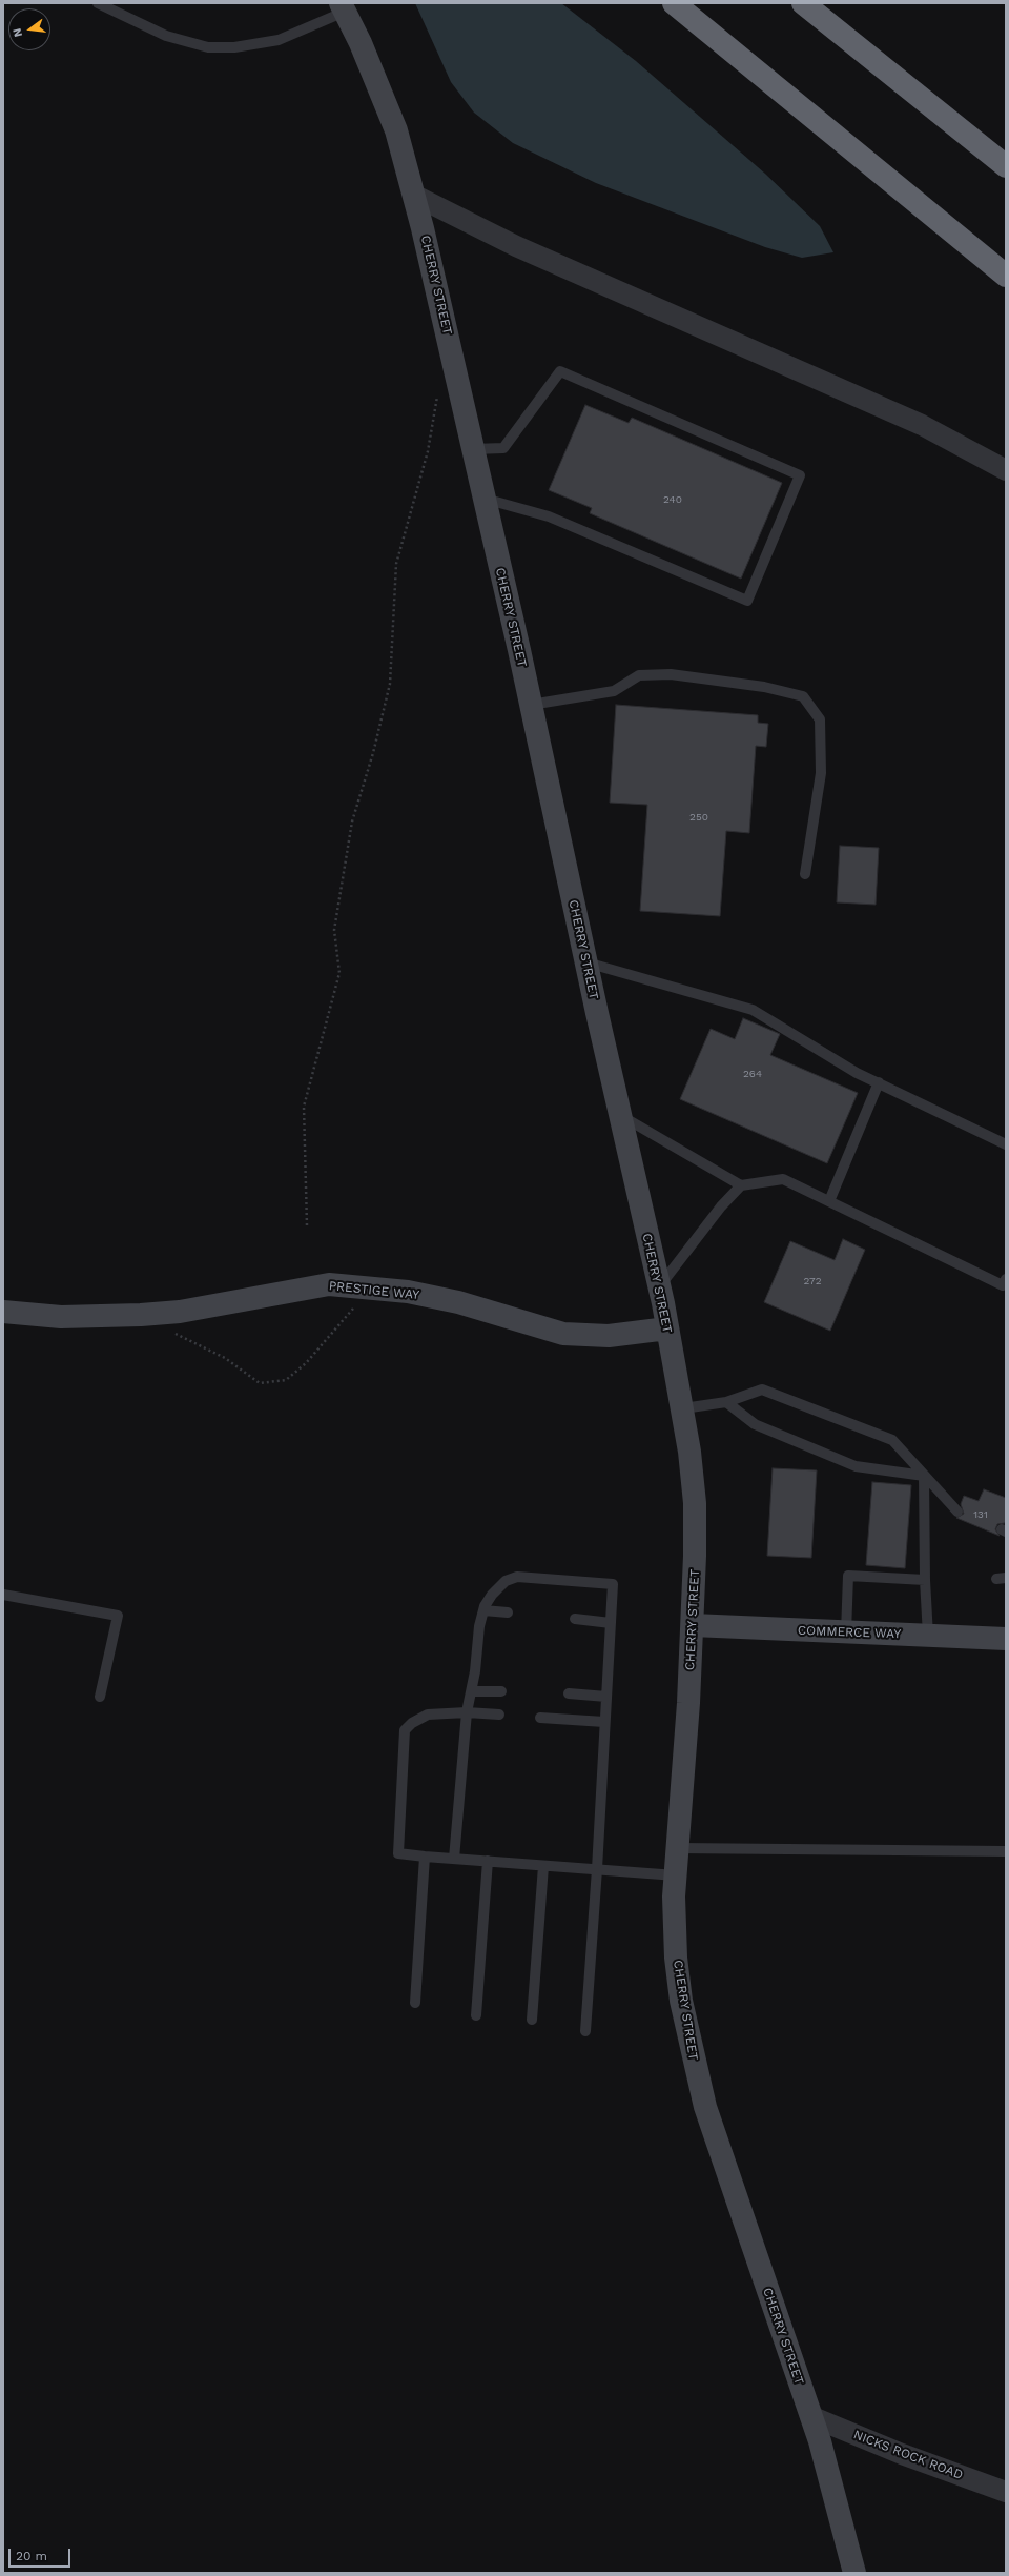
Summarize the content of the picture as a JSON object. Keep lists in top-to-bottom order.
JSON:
{
  "streets": {
    "main road": ["CHERRY STREET", "PRESTIGE WAY", "COMMERCE WAY"],
    "street": ["NICKS ROCK ROAD"]
  },
  "crossings": [
    ["CHERRY STREET", "PRESTIGE WAY"],
    ["CHERRY STREET", "COMMERCE WAY"],
    ["CHERRY STREET", "NICKS ROCK ROAD"]
  ],
  "house_numbers": [
    "240",
    "250",
    "264",
    "272",
    "131"
  ],
  "scale_bar": "20 m",
  "north": "left"
}
